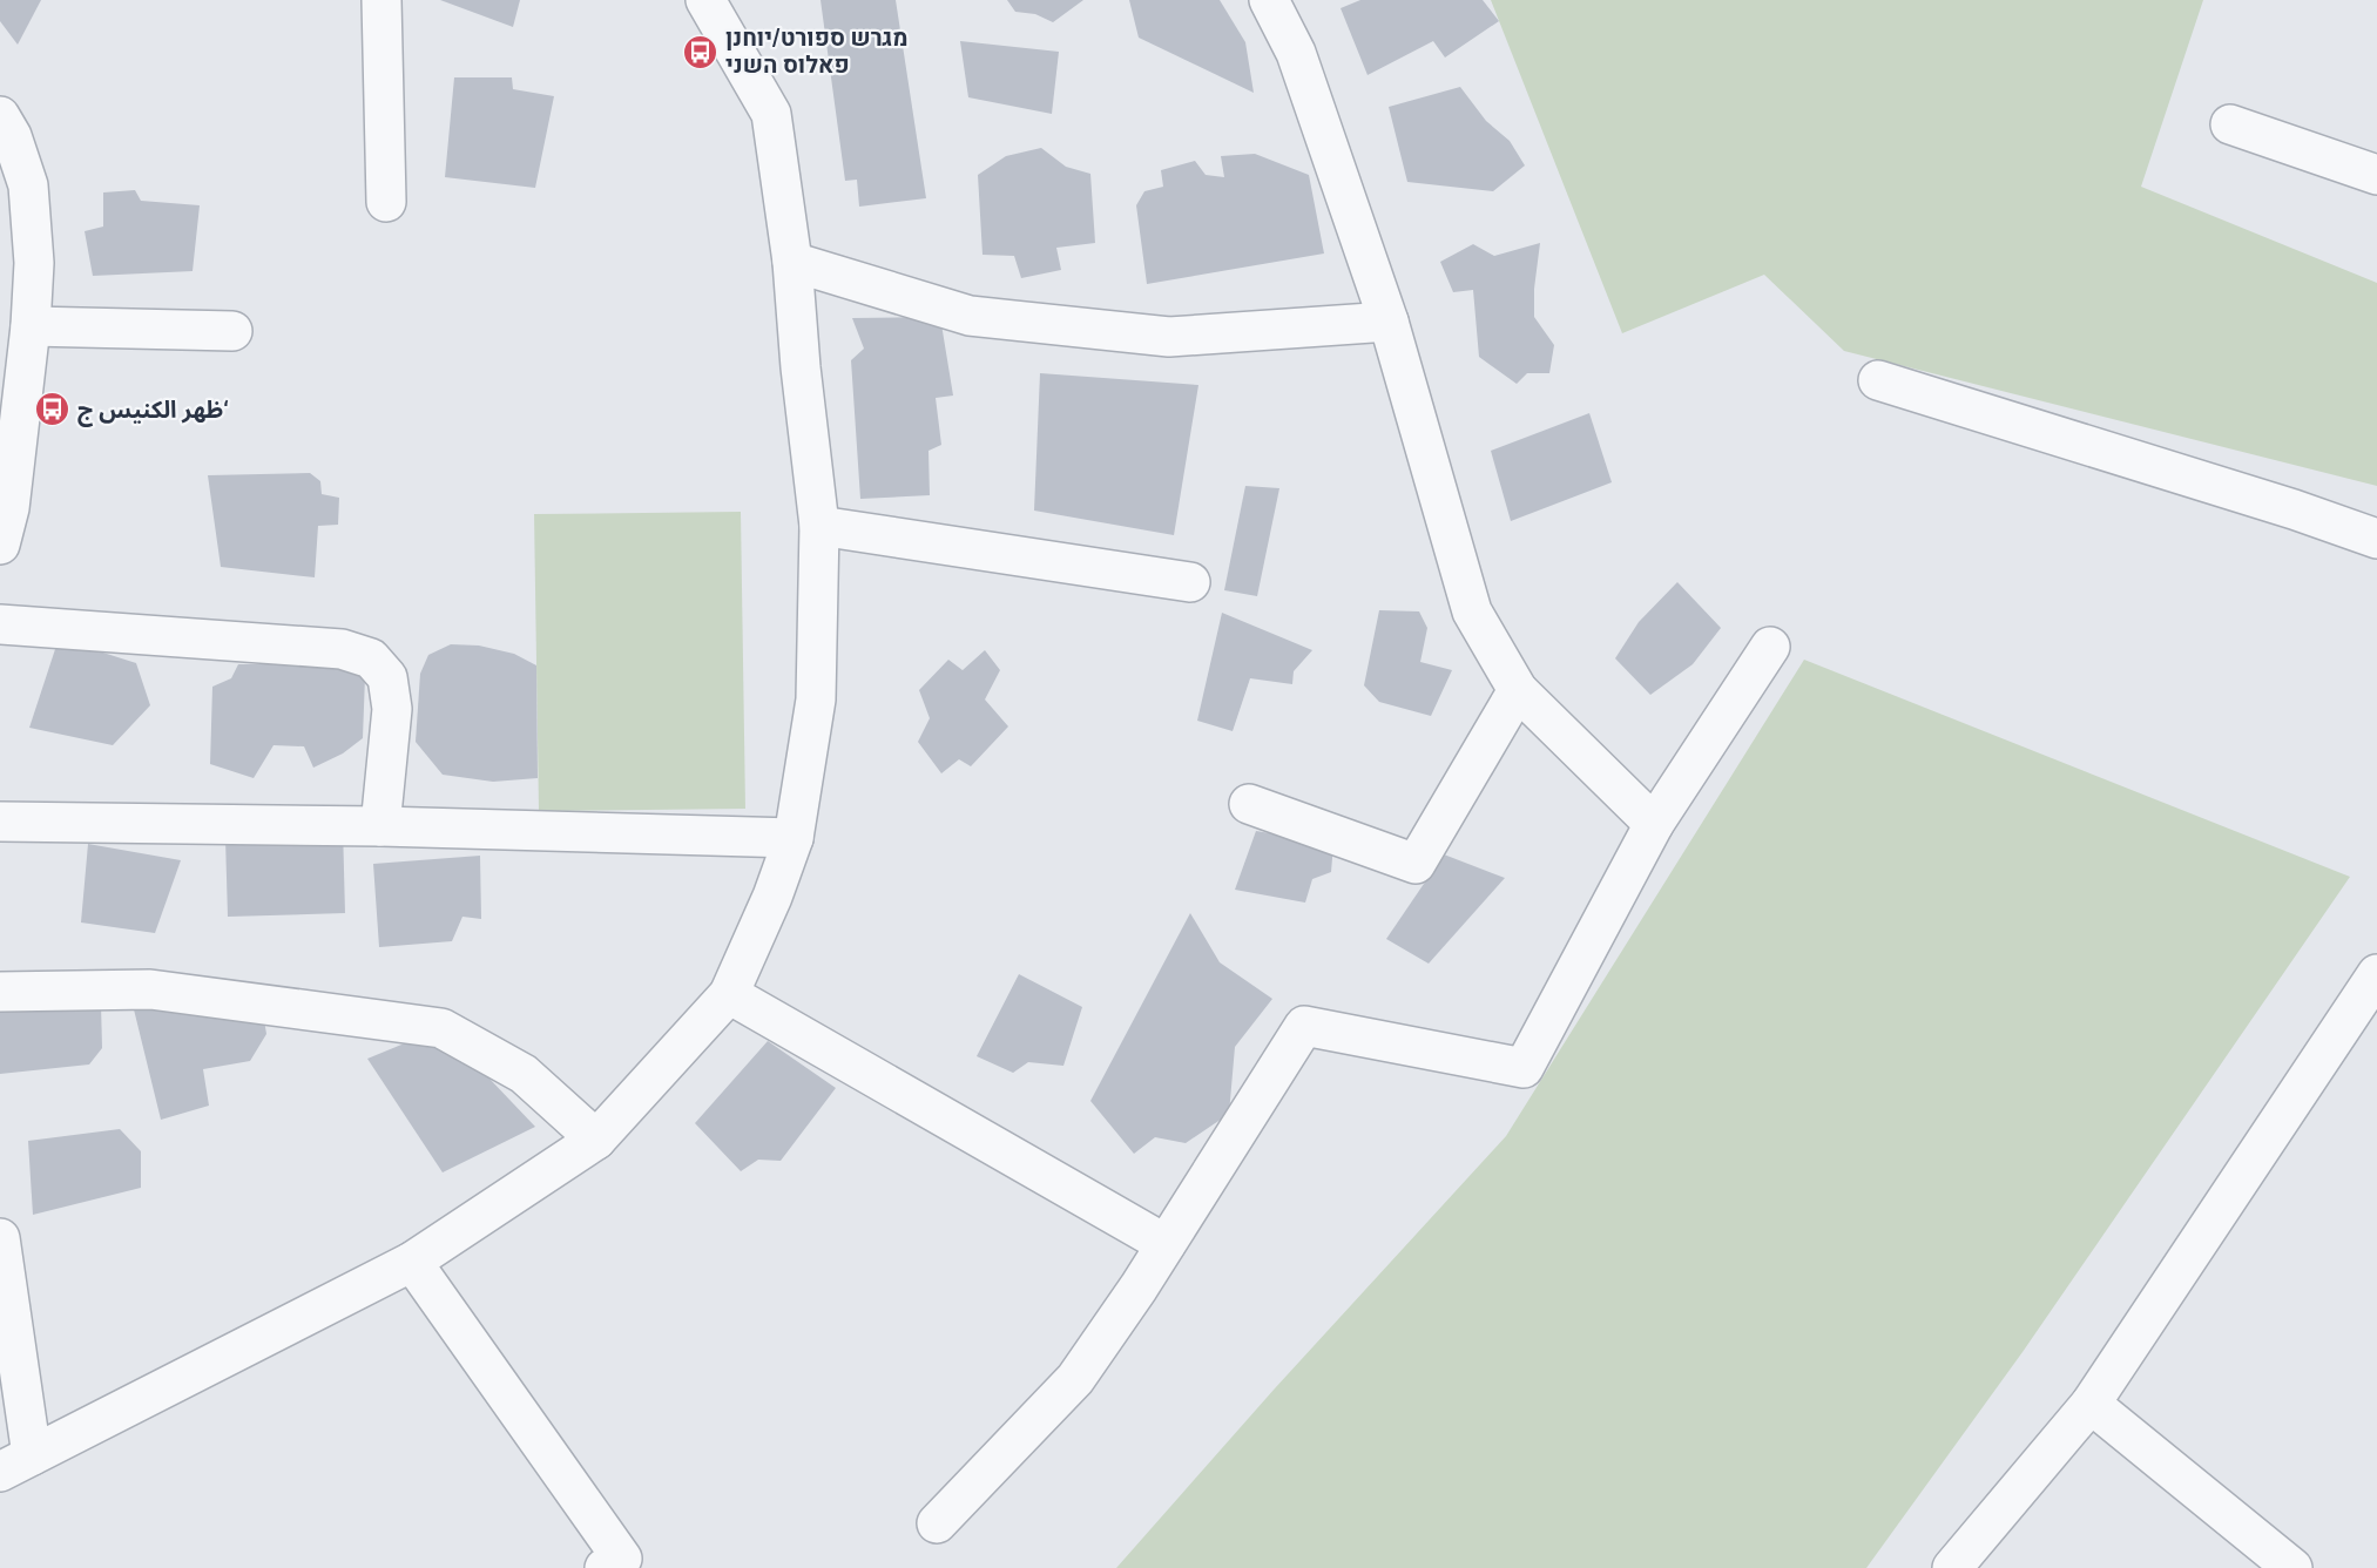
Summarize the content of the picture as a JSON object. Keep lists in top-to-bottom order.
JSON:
{
  "places": {
    "bus stop": ["מגרש ספורט/יוחנן פאלוס השני", "ظهر الكنيس ج‘"]
  }
}
